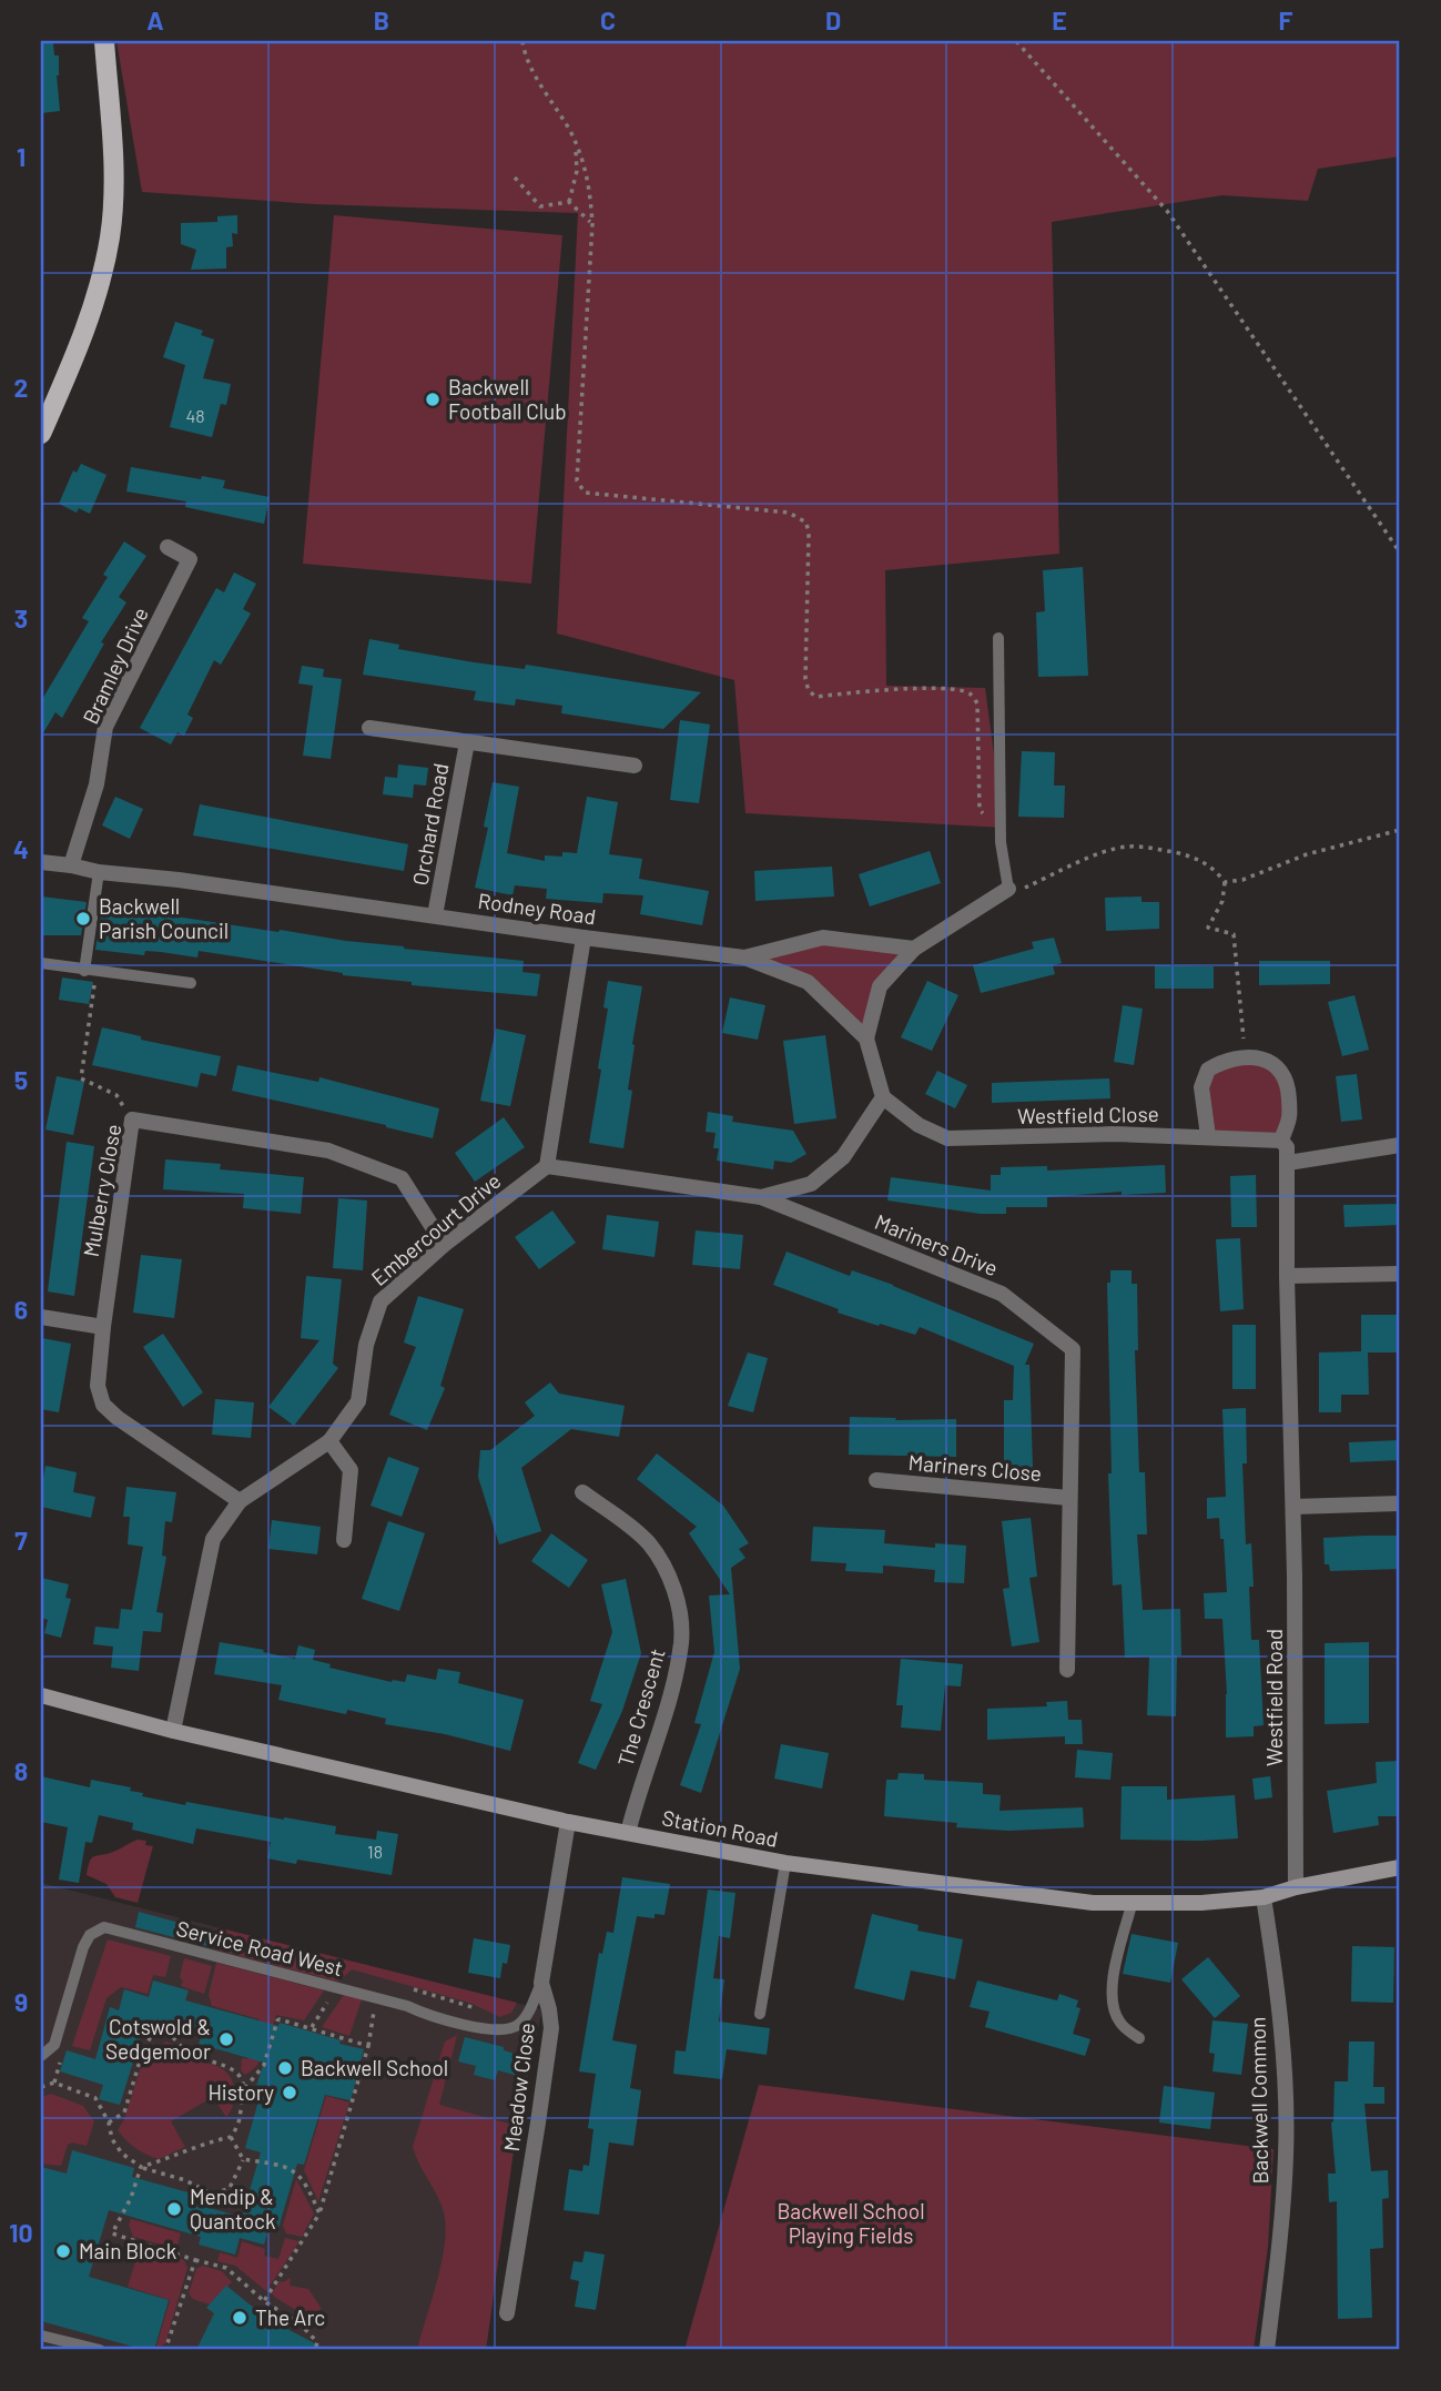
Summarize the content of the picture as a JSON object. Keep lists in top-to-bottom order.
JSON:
{
  "streets": {
    "street": [
      "Bramley Drive",
      "Orchard Road",
      "Rodney Road",
      "Westfield Close",
      "Mulberry Close",
      "Embercourt Drive",
      "Mariners Drive",
      "Mariners Close",
      "Westfield Road",
      "The Crescent",
      "Station Road",
      "Meadow Close",
      "Backwell Common"
    ],
    "lane": ["Service Road West"]
  },
  "crossings": [
    ["Bramley Drive", "Rodney Road"],
    ["Orchard Road", "Rodney Road"],
    ["Mulberry Close", "Embercourt Drive"],
    ["Embercourt Drive", "Mariners Drive"],
    ["Embercourt Drive", "Station Road"],
    ["Mariners Drive", "Mariners Close"],
    ["Westfield Road", "Station Road"],
    ["The Crescent", "Station Road"],
    ["Station Road", "Meadow Close"],
    ["Station Road", "Backwell Common"],
    ["Service Road West", "Meadow Close"]
  ],
  "parks": ["Backwell School Playing Fields"],
  "places": [
    "Backwell Football Club",
    "Backwell Parish Council",
    "Cotswold & Sedgemoor",
    "Backwell School",
    "History",
    "Mendip & Quantock",
    "Main Block",
    "The Arc"
  ],
  "house_numbers": ["48", "18"],
  "grid": {
    "columns": [
      "A",
      "B",
      "C",
      "D",
      "E",
      "F"
    ],
    "rows": [
      "1",
      "2",
      "3",
      "4",
      "5",
      "6",
      "7",
      "8",
      "9",
      "10"
    ]
  }
}
